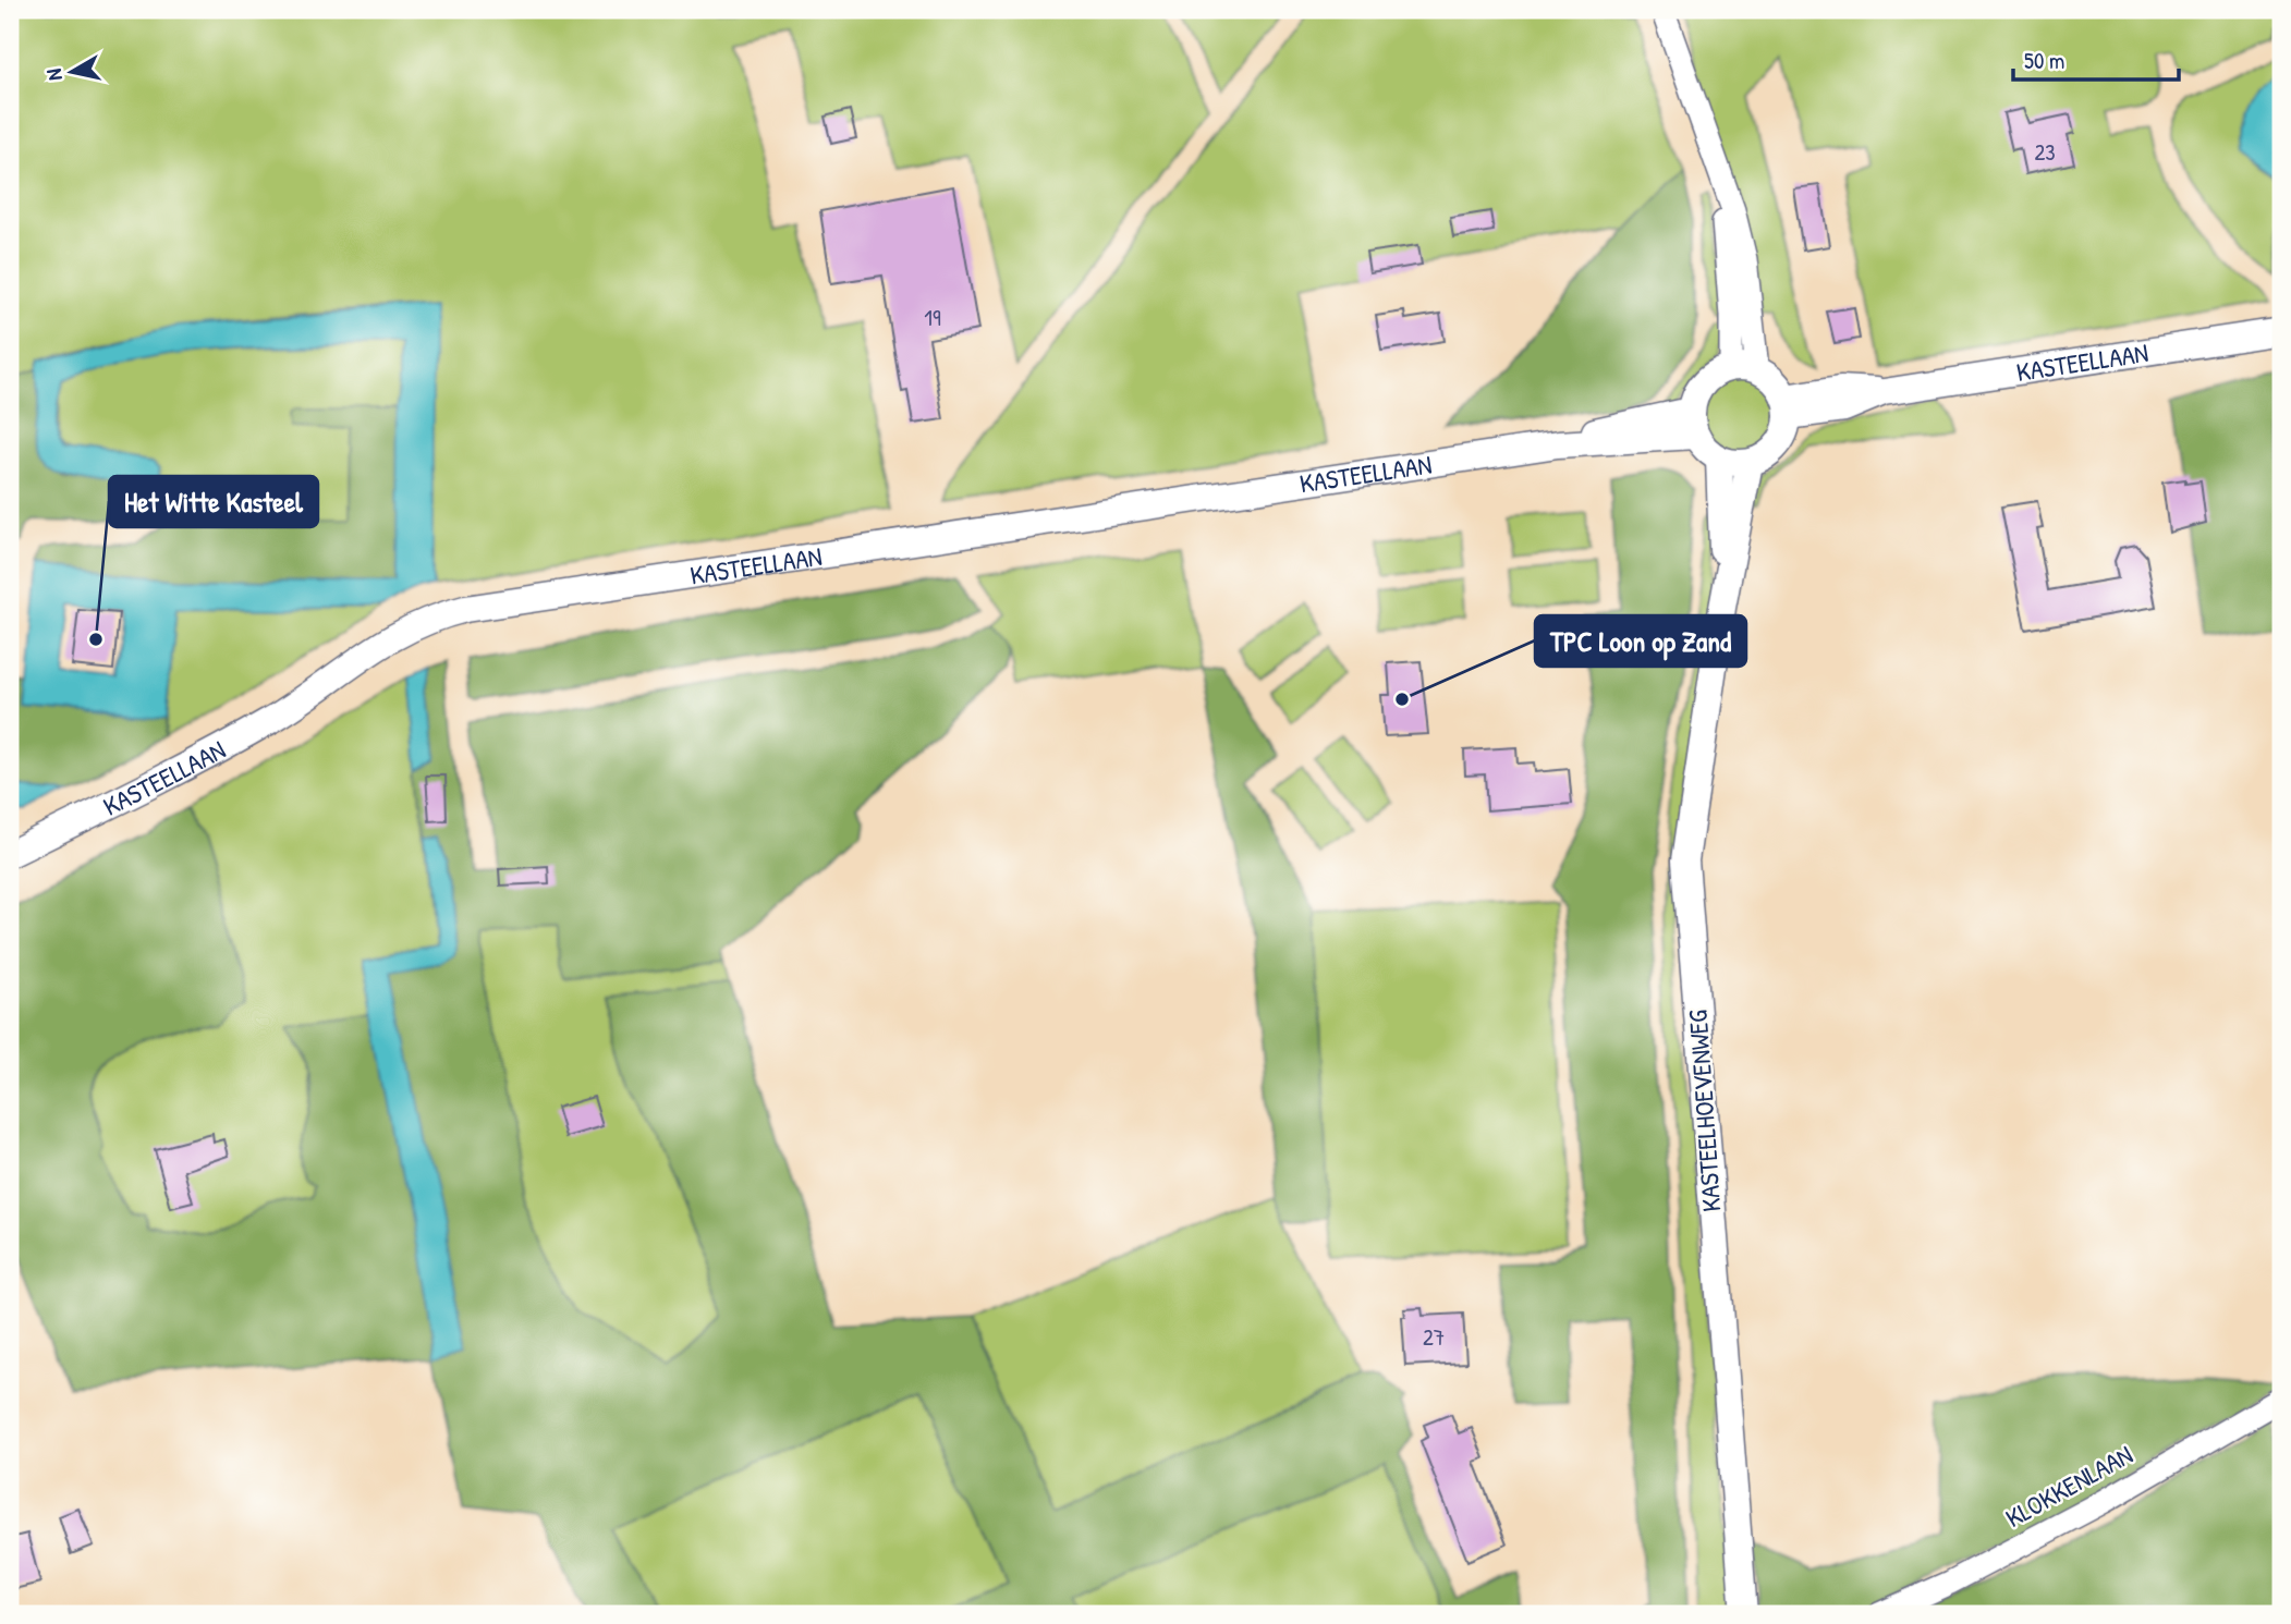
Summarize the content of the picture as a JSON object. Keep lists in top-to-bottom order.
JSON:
{
  "streets": {
    "street": ["KASTEELLAAN", "KASTEELHOEVENWEG", "KLOKKENLAAN"]
  },
  "crossings": [
    ["KASTEELLAAN", "KASTEELHOEVENWEG"]
  ],
  "places": ["Het Witte Kasteel", "TPC Loon op Zand"],
  "house_numbers": ["23", "19", "27"],
  "scale_bar": "50 m",
  "north": "left"
}
